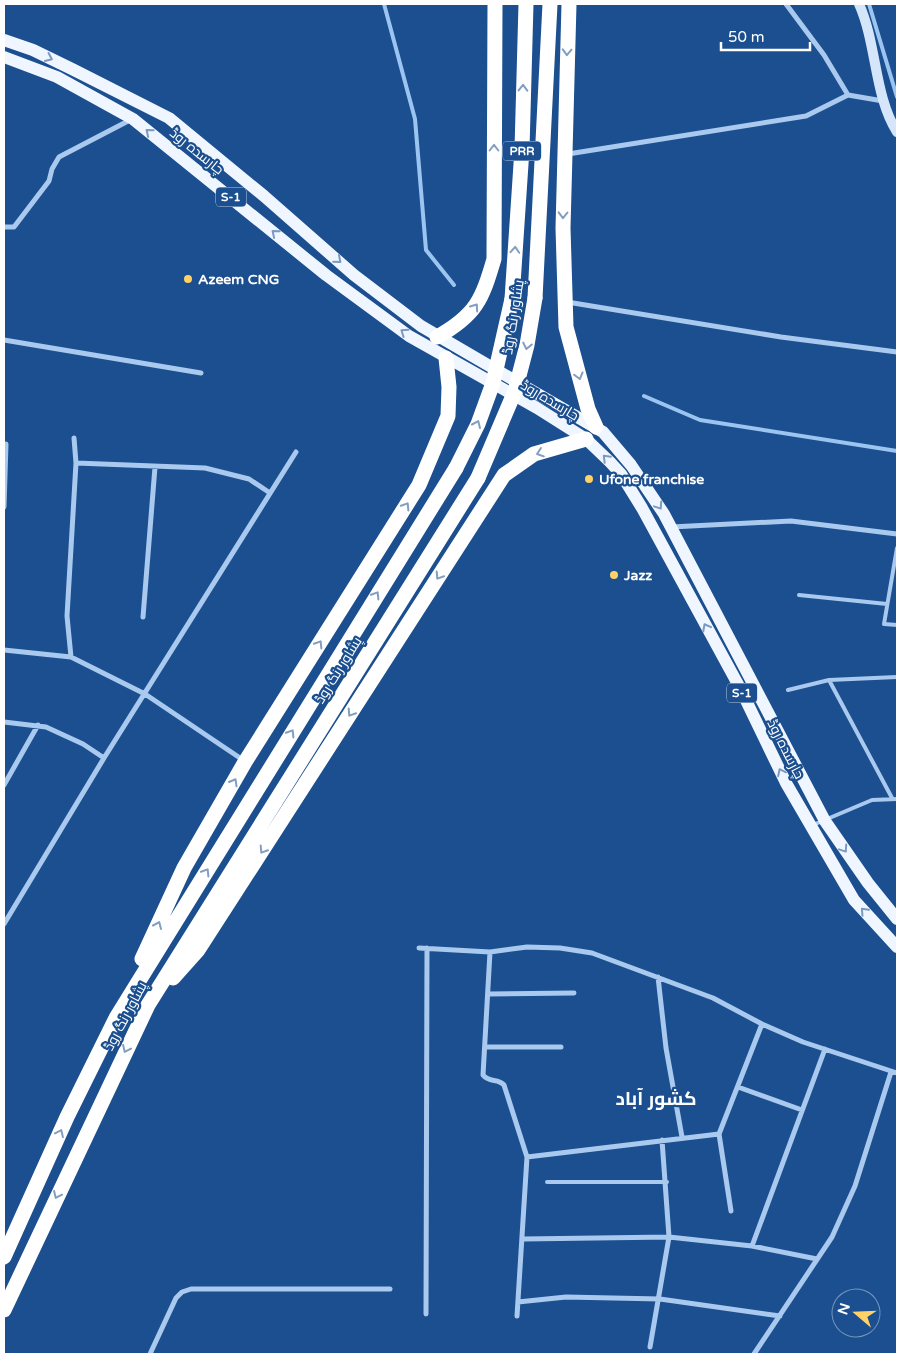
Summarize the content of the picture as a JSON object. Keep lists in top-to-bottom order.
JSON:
{
  "streets": {
    "highway": ["PRR", "پشاور رنگ روڈ"],
    "main road": ["چارسدہ روڈ", "S-1"]
  },
  "districts": ["کشور آباد"],
  "places": ["Azeem CNG", "Ufone franchise", "Jazz"],
  "scale_bar": "50 m",
  "north": "left"
}
